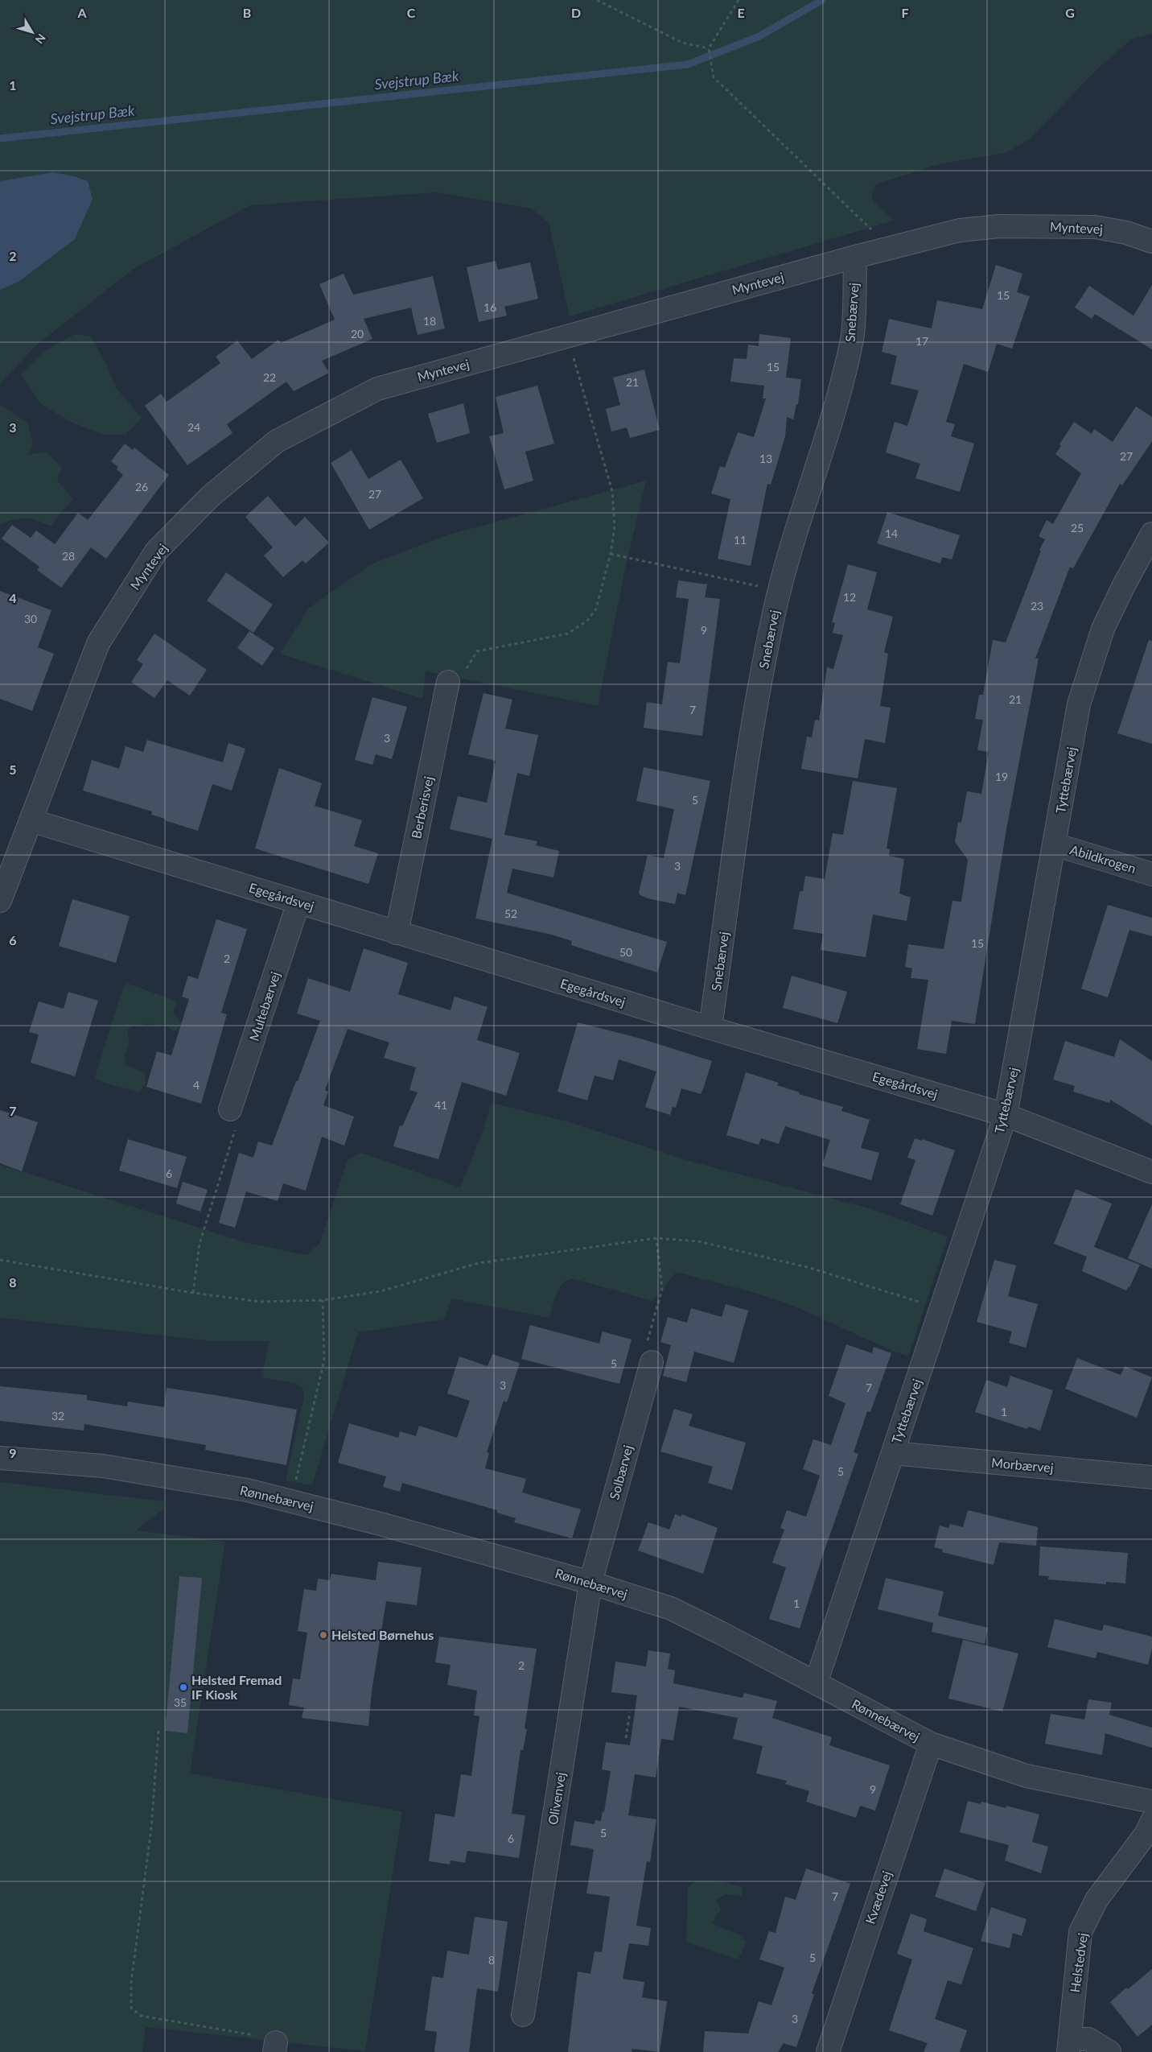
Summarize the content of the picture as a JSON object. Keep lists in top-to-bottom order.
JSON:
{
  "streets": {
    "street": [
      "Myntevej",
      "Snebærvej",
      "Tyttebærvej",
      "Berberisvej",
      "Abildkrogen",
      "Egegårdsvej",
      "Multebærvej",
      "Morbærvej",
      "Solbærvej",
      "Rønnebærvej",
      "Olivenvej",
      "Kvædevej",
      "Helstedvej"
    ]
  },
  "crossings": [
    ["Myntevej", "Snebærvej"],
    ["Myntevej", "Egegårdsvej"],
    ["Snebærvej", "Egegårdsvej"],
    ["Tyttebærvej", "Abildkrogen"],
    ["Tyttebærvej", "Egegårdsvej"],
    ["Tyttebærvej", "Morbærvej"],
    ["Tyttebærvej", "Rønnebærvej"],
    ["Berberisvej", "Egegårdsvej"],
    ["Egegårdsvej", "Multebærvej"],
    ["Solbærvej", "Rønnebærvej"],
    ["Solbærvej", "Olivenvej"],
    ["Rønnebærvej", "Olivenvej"],
    ["Rønnebærvej", "Kvædevej"]
  ],
  "water": ["Svejstrup Bæk"],
  "places": ["Helsted Børnehus", "Helsted Fremad IF Kiosk"],
  "house_numbers": [
    "15",
    "16",
    "18",
    "20",
    "17",
    "15",
    "22",
    "21",
    "24",
    "27",
    "13",
    "26",
    "27",
    "25",
    "14",
    "11",
    "28",
    "12",
    "23",
    "30",
    "9",
    "21",
    "7",
    "3",
    "19",
    "5",
    "3",
    "52",
    "15",
    "50",
    "2",
    "4",
    "41",
    "6",
    "5",
    "3",
    "7",
    "1",
    "32",
    "5",
    "1",
    "2",
    "35",
    "9",
    "5",
    "6",
    "7",
    "5",
    "8",
    "3"
  ],
  "north": "bottom right",
  "grid": {
    "columns": [
      "A",
      "B",
      "C",
      "D",
      "E",
      "F",
      "G"
    ],
    "rows": [
      "1",
      "2",
      "3",
      "4",
      "5",
      "6",
      "7",
      "8",
      "9"
    ]
  }
}
